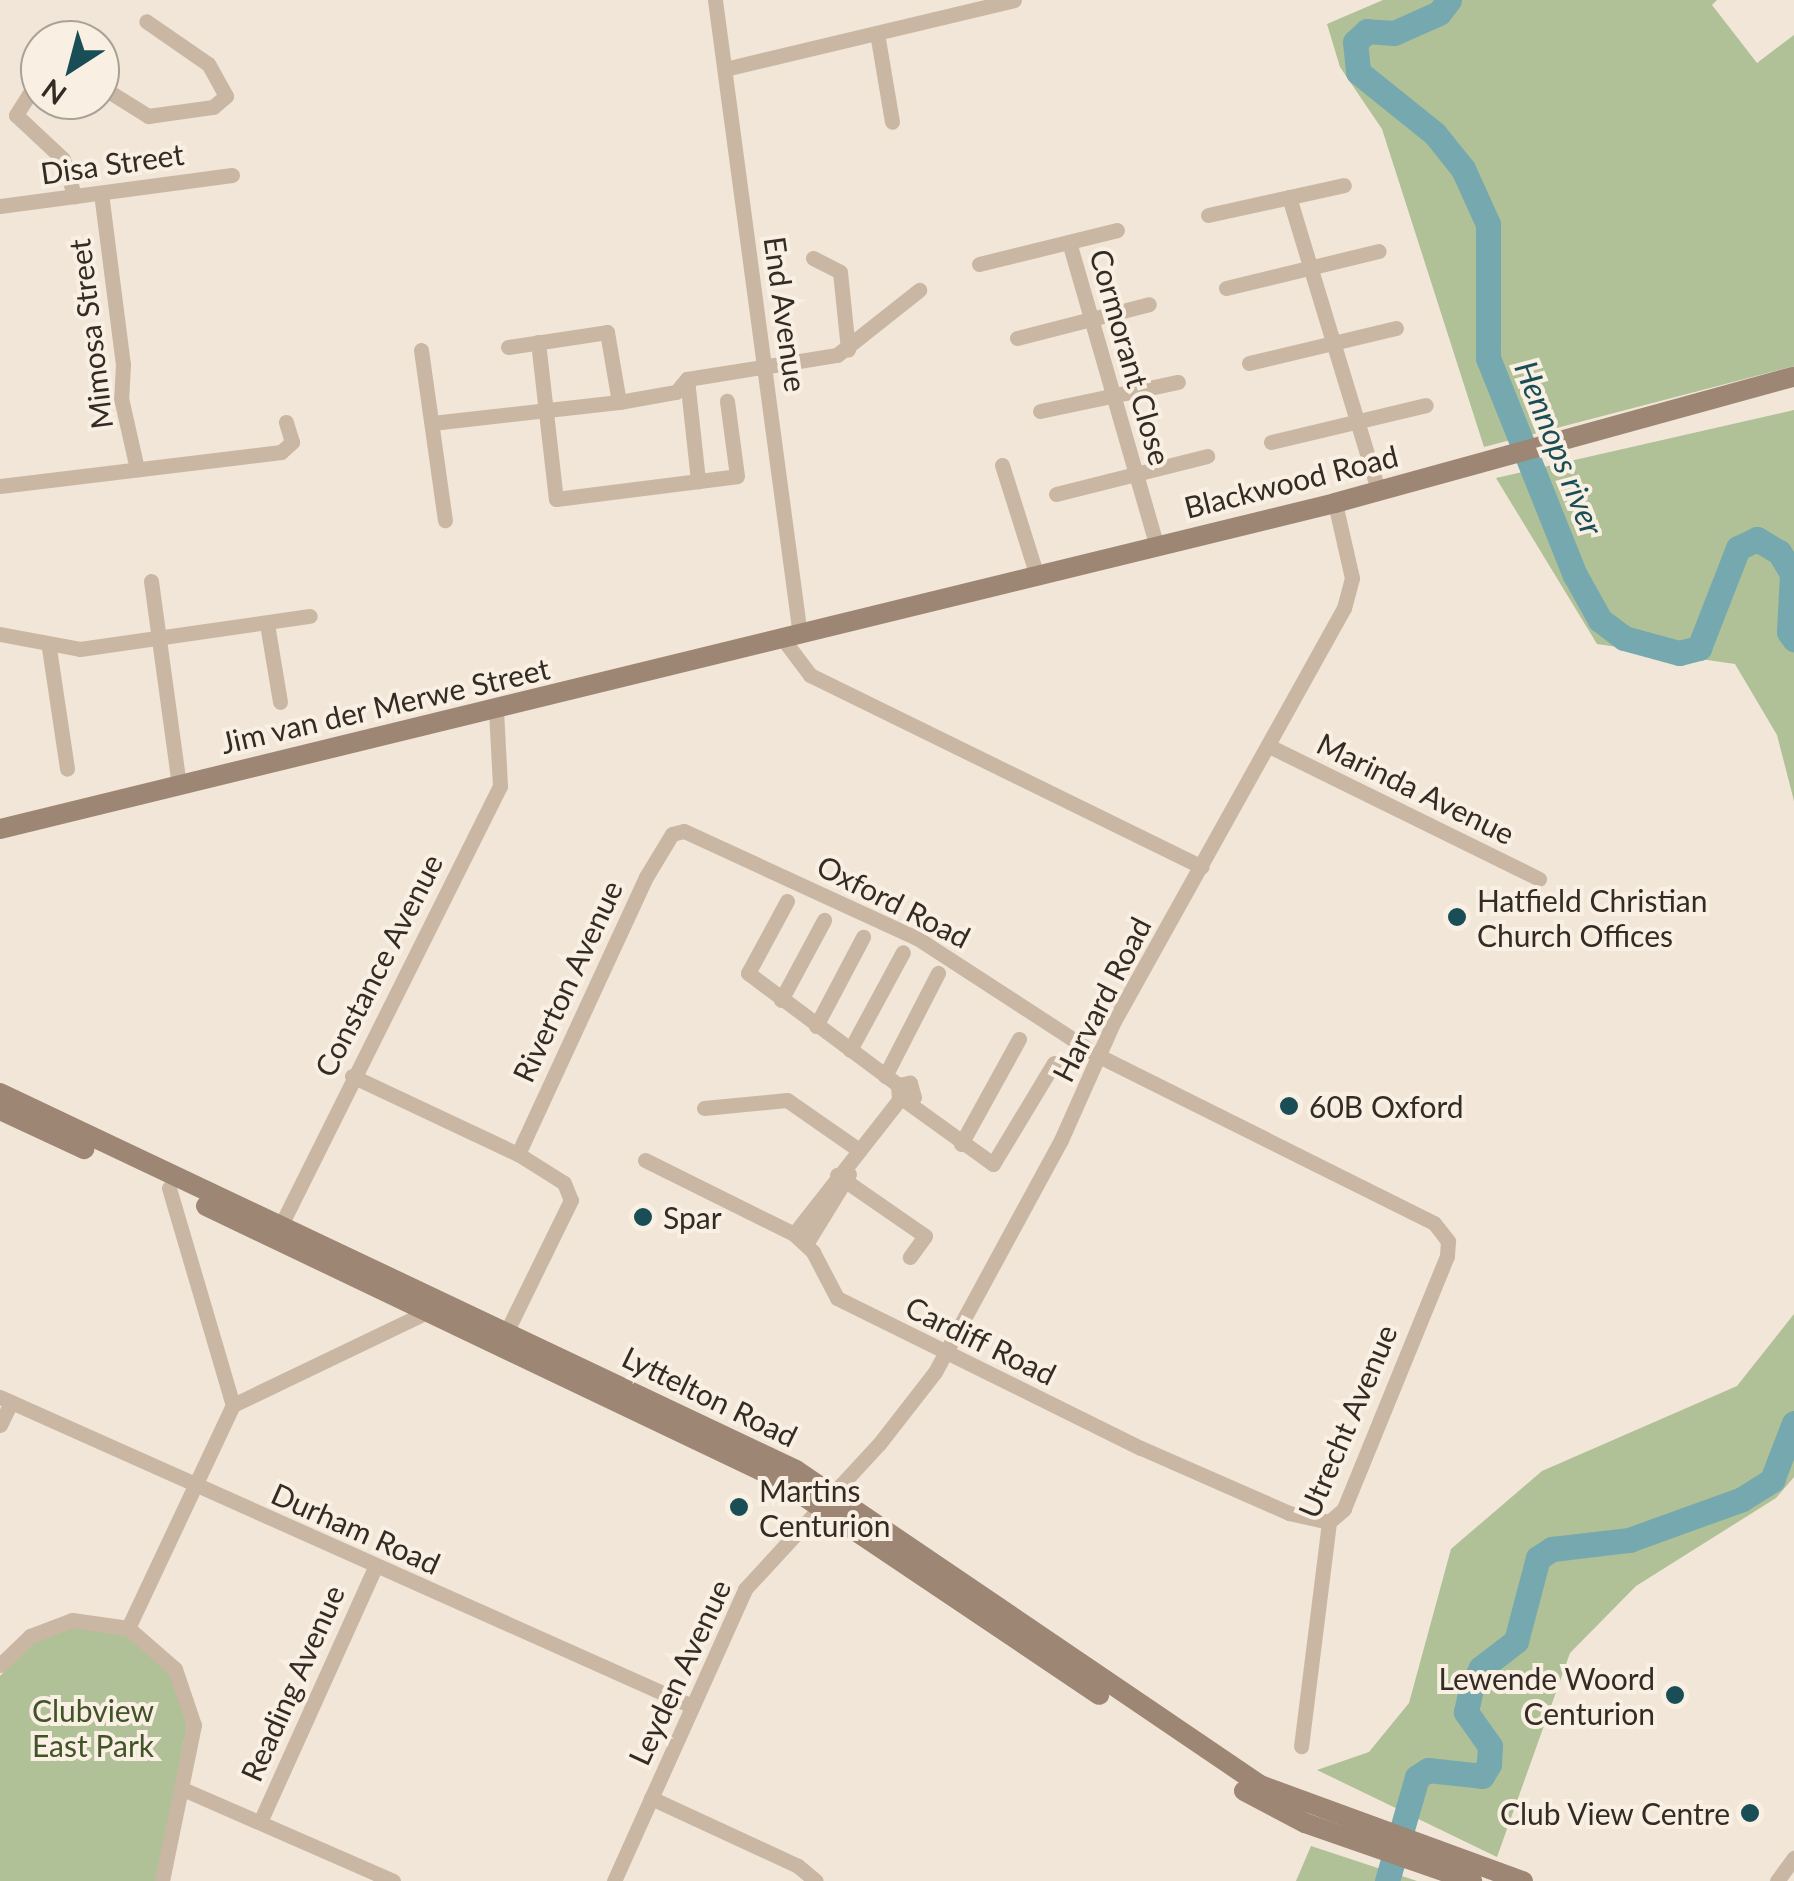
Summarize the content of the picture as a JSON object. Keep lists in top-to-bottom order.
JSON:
{
  "streets": {
    "main road": ["Blackwood Road", "Jim van der Merwe Street", "Lyttelton Road"],
    "street": [
      "Disa Street",
      "End Avenue",
      "Mimosa Street",
      "Cormorant Close",
      "Marinda Avenue",
      "Oxford Road",
      "Constance Avenue",
      "Riverton Avenue",
      "Harvard Road",
      "Cardiff Road",
      "Utrecht Avenue",
      "Durham Road",
      "Leyden Avenue",
      "Reading Avenue"
    ]
  },
  "crossings": [
    ["Disa Street", "Mimosa Street"],
    ["End Avenue", "Blackwood Road"],
    ["End Avenue", "Jim van der Merwe Street"],
    ["Cormorant Close", "Blackwood Road"],
    ["Blackwood Road", "Jim van der Merwe Street"],
    ["Blackwood Road", "Harvard Road"],
    ["Jim van der Merwe Street", "Constance Avenue"],
    ["Marinda Avenue", "Harvard Road"],
    ["Oxford Road", "Riverton Avenue"],
    ["Oxford Road", "Harvard Road"],
    ["Oxford Road", "Utrecht Avenue"],
    ["Constance Avenue", "Lyttelton Road"],
    ["Harvard Road", "Cardiff Road"],
    ["Harvard Road", "Lyttelton Road"],
    ["Harvard Road", "Leyden Avenue"],
    ["Cardiff Road", "Utrecht Avenue"],
    ["Lyttelton Road", "Leyden Avenue"],
    ["Durham Road", "Leyden Avenue"],
    ["Durham Road", "Reading Avenue"]
  ],
  "water": ["Hennops river"],
  "parks": ["Clubview East Park"],
  "places": [
    "Hatfield Christian Church Offices",
    "60B Oxford",
    "Spar",
    "Martins Centurion",
    "Lewende Woord Centurion",
    "Club View Centre"
  ],
  "north": "bottom left"
}
